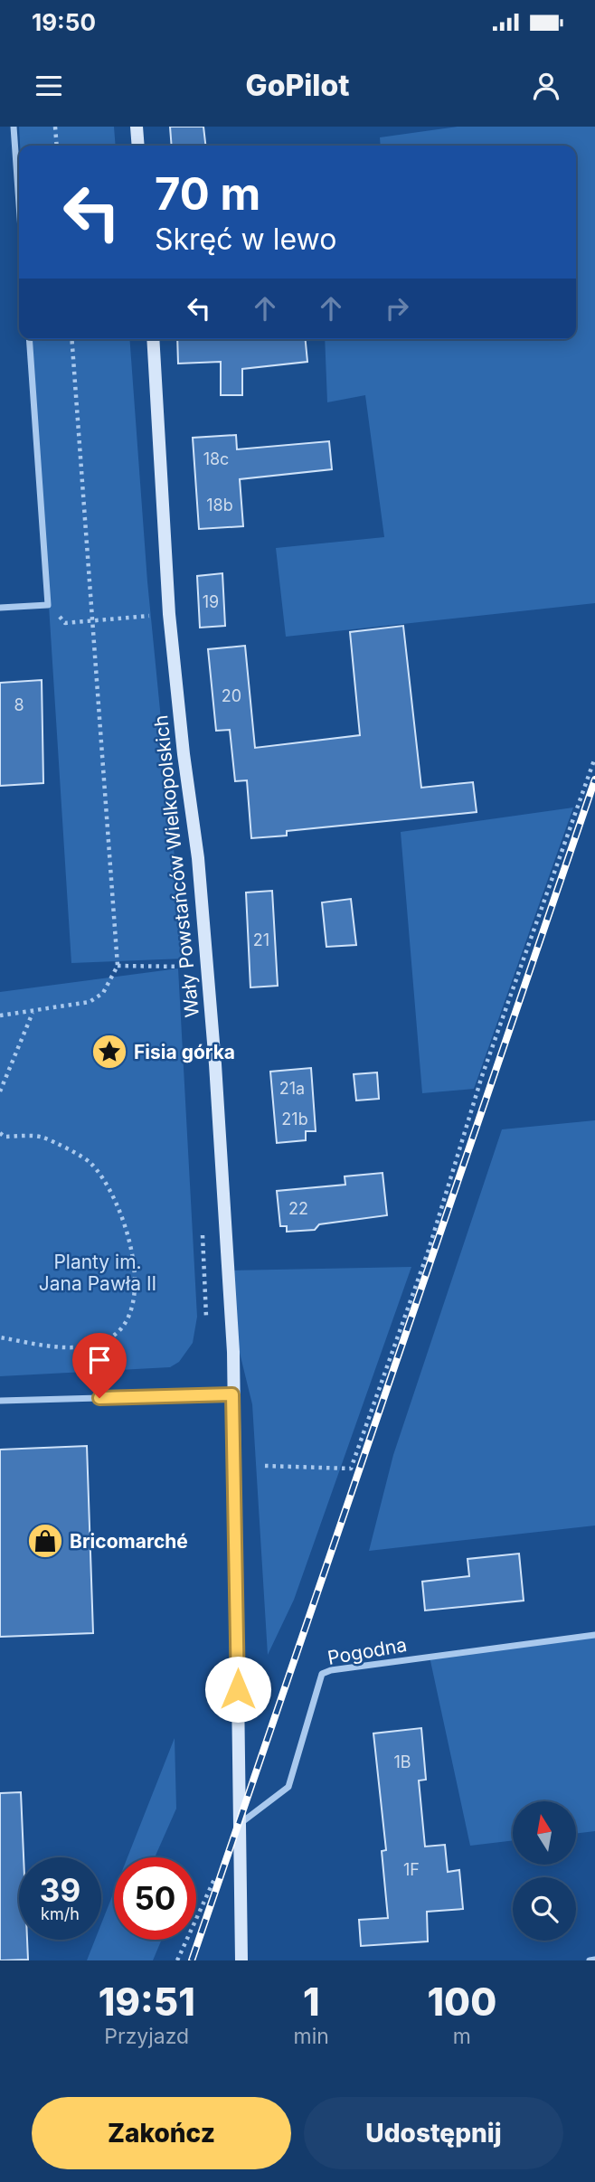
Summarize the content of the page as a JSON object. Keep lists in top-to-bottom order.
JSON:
{
  "streets": {
    "main road": ["Wały Powstańców Wielkopolskich"],
    "street": ["Pogodna"]
  },
  "crossings": [
    ["Wały Powstańców Wielkopolskich", "Pogodna"]
  ],
  "parks": ["Planty im. Jana Pawła II"],
  "places": {
    "place": ["Fisia górka"],
    "shop": ["Bricomarché"]
  },
  "house_numbers": [
    "18c",
    "18b",
    "19",
    "20",
    "8",
    "21",
    "21a",
    "21b",
    "22",
    "1B",
    "1F"
  ],
  "north": "top",
  "page": {
    "status": "19:50",
    "header": "GoPilot",
    "turn": ["70 m", "Skręć w lewo"],
    "speed": "39 km/h",
    "limit": "50",
    "eta": [
      "19:51",
      "Przyjazd",
      "1",
      "min",
      "100",
      "m"
    ],
    "buttons": ["Zakończ", "Udostępnij"]
  }
}
